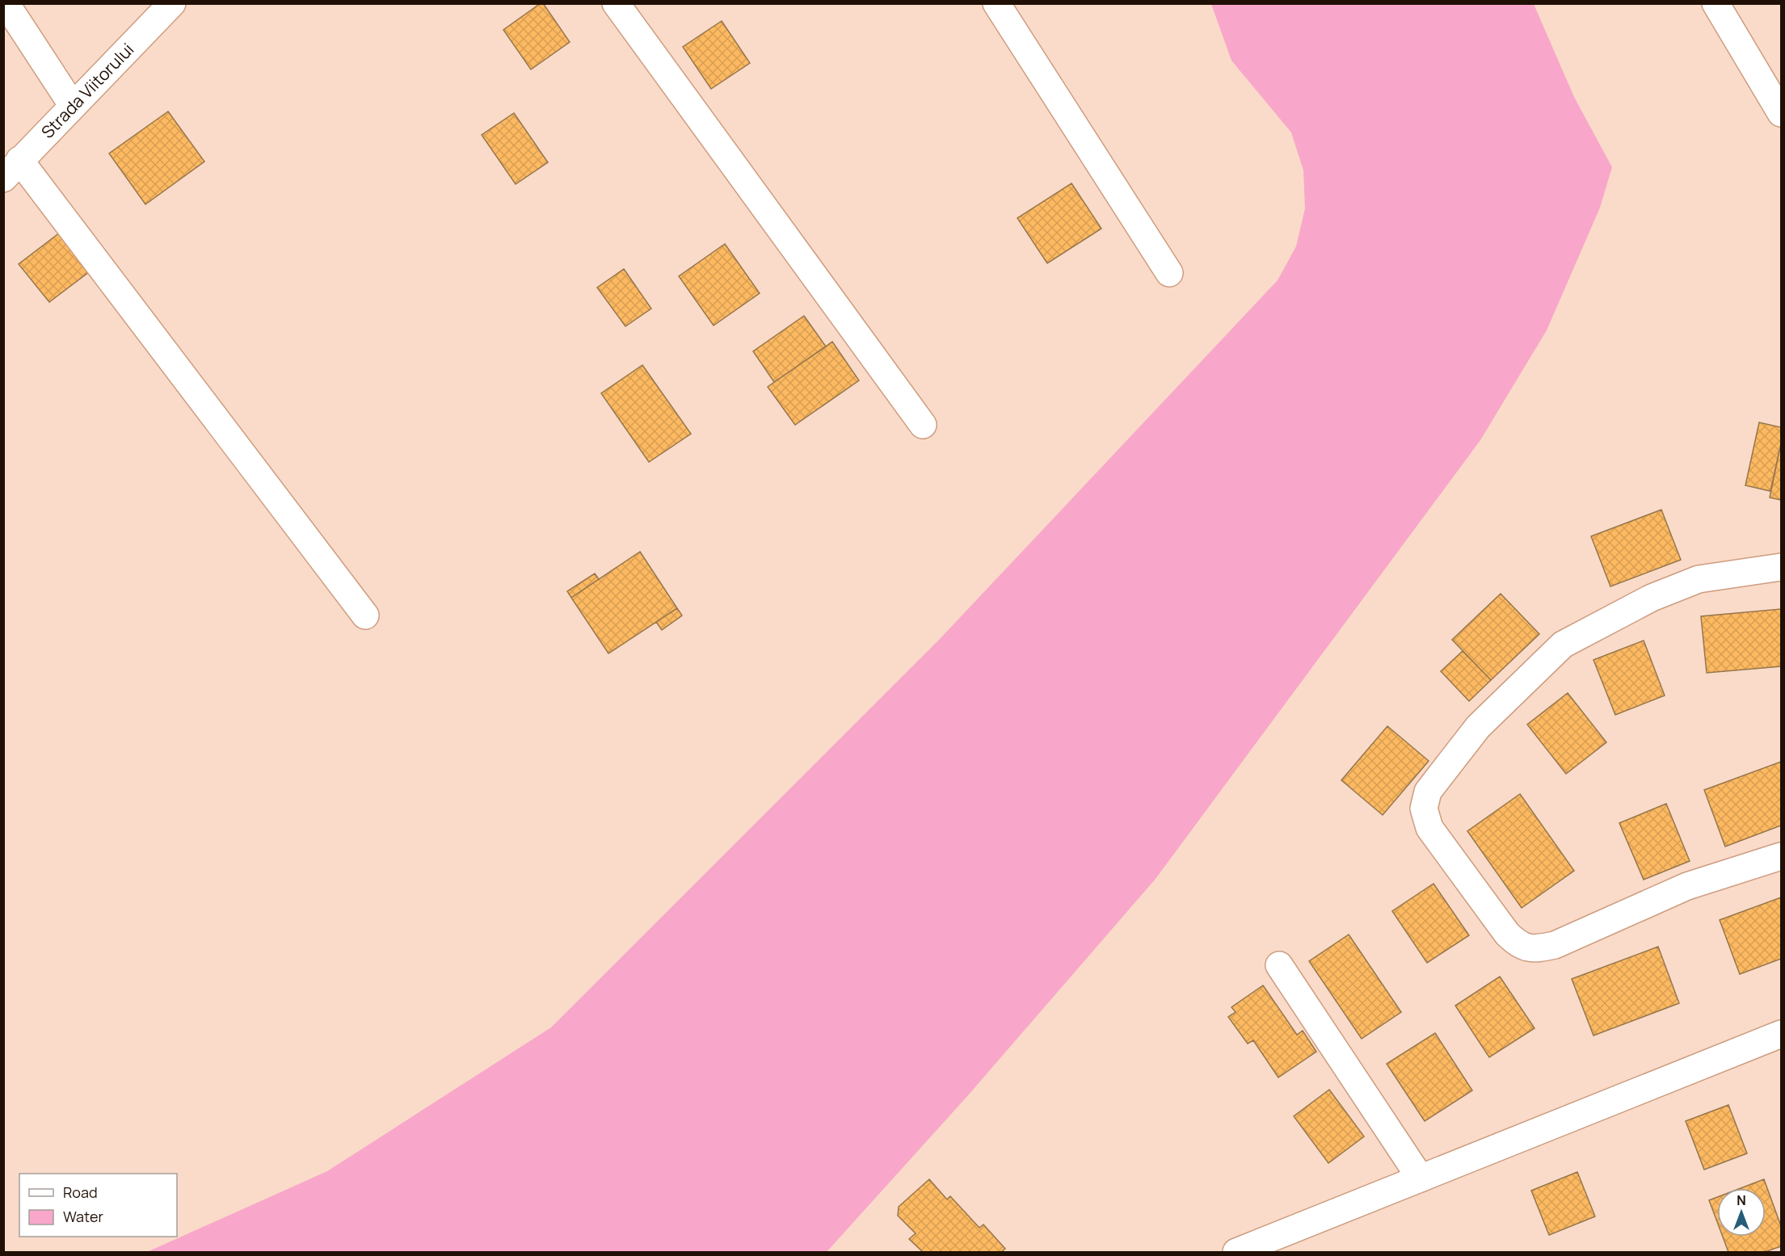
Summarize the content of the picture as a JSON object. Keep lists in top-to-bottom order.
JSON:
{
  "streets": {
    "street": ["Strada Viitorului"]
  },
  "legend": ["Road", "Water"],
  "north": "top"
}
